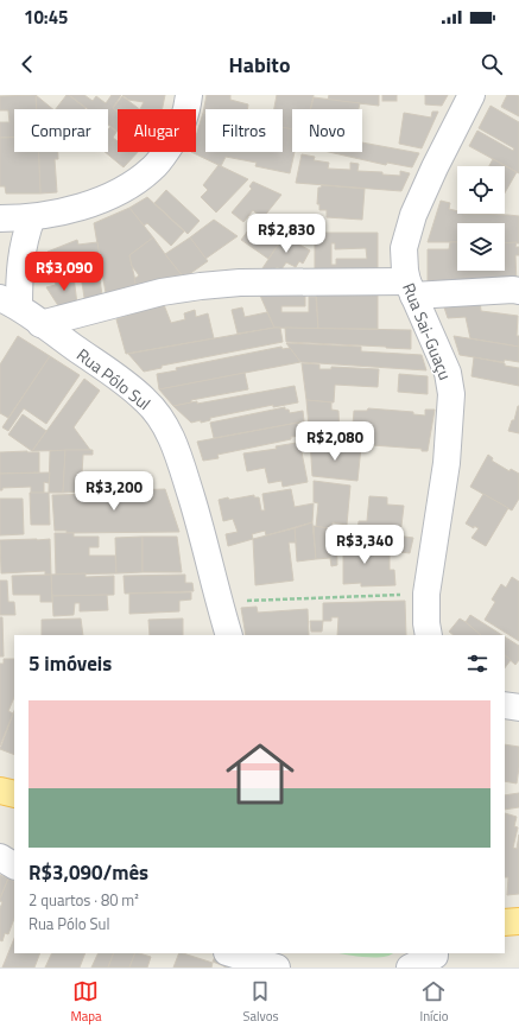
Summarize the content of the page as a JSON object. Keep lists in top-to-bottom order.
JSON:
{
  "streets": {
    "street": ["Rua Sai-Guaçu", "Rua Pólo Sul"]
  },
  "page": {
    "status": "10:45",
    "header": "Habito",
    "chip": [
      "Comprar",
      "Alugar",
      "Filtros",
      "Novo"
    ],
    "price": [
      "R$2,830",
      "R$3,090",
      "R$2,080",
      "R$3,200",
      "R$3,340"
    ],
    "heading": "5 imóveis",
    "list": [
      {
        "name": "R$3,090/mês",
        "note": "2 quartos · 80 m² · Rua Pólo Sul"
      }
    ],
    "tabs": ["Mapa", "Salvos", "Início"]
  }
}
